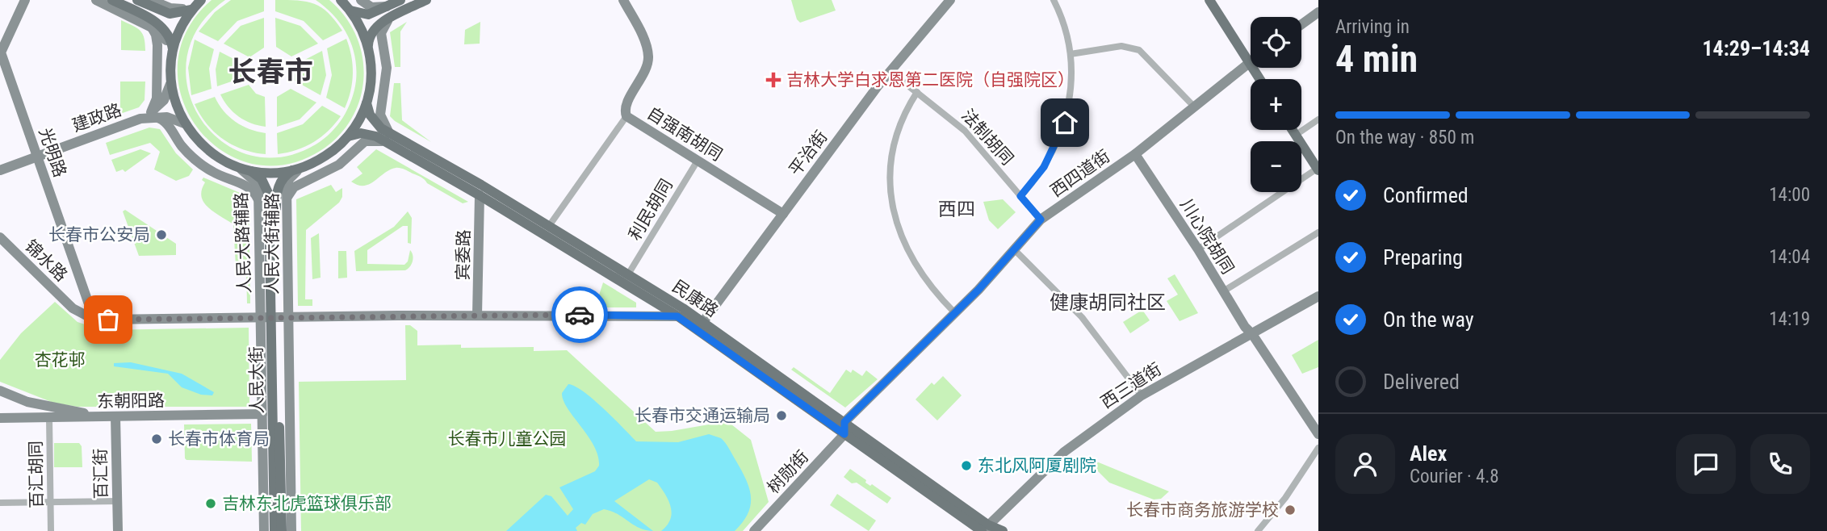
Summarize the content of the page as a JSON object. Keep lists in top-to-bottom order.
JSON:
{
  "streets": {
    "main road": ["民康路", "人民大街"],
    "street": [
      "建政路",
      "自强南胡同",
      "法制胡同",
      "光明路",
      "平治街",
      "西四道街",
      "利民胡同",
      "川心院胡同",
      "人民大路辅路",
      "人民大街辅路",
      "宾委路",
      "锦水路",
      "西三道街",
      "东朝阳路",
      "树勋街",
      "百汇街",
      "百汇胡同"
    ]
  },
  "crossings": [
    ["建政路", "光明路"],
    ["自强南胡同", "平治街"],
    ["自强南胡同", "利民胡同"],
    ["自强南胡同", "民康路"],
    ["法制胡同", "西四道街"],
    ["光明路", "锦水路"],
    ["平治街", "民康路"],
    ["西四道街", "川心院胡同"],
    ["西四道街", "民康路"],
    ["利民胡同", "民康路"],
    ["川心院胡同", "西三道街"],
    ["人民大路辅路", "人民大街辅路"],
    ["人民大路辅路", "锦水路"],
    ["人民大路辅路", "人民大街"],
    ["人民大路辅路", "东朝阳路"],
    ["人民大街辅路", "锦水路"],
    ["人民大街辅路", "人民大街"],
    ["宾委路", "锦水路"],
    ["宾委路", "民康路"],
    ["锦水路", "民康路"],
    ["锦水路", "人民大街"],
    ["民康路", "西三道街"],
    ["民康路", "树勋街"],
    ["东朝阳路", "百汇街"],
    ["东朝阳路", "百汇胡同"]
  ],
  "districts": ["长春市", "西四", "健康胡同社区"],
  "parks": ["杏花邨", "长春市儿童公园"],
  "places": {
    "health": ["吉林大学白求恩第二医院（自强院区）"],
    "other": [
      "长春市公安局",
      "长春市交通运输局",
      "长春市体育局",
      "东北风阿厦剧院",
      "吉林东北虎篮球俱乐部",
      "长春市商务旅游学校"
    ]
  },
  "page": {
    "heading": ["4 min", "Arriving in", "14:29–14:34"],
    "panel": ["Alex", "Courier · 4.8"],
    "map_buttons": ["+", "−"],
    "bar": "On the way · 850 m",
    "list": [
      ["Confirmed", "14:00"],
      ["Preparing", "14:04"],
      ["On the way", "14:19"],
      "Delivered"
    ]
  }
}
